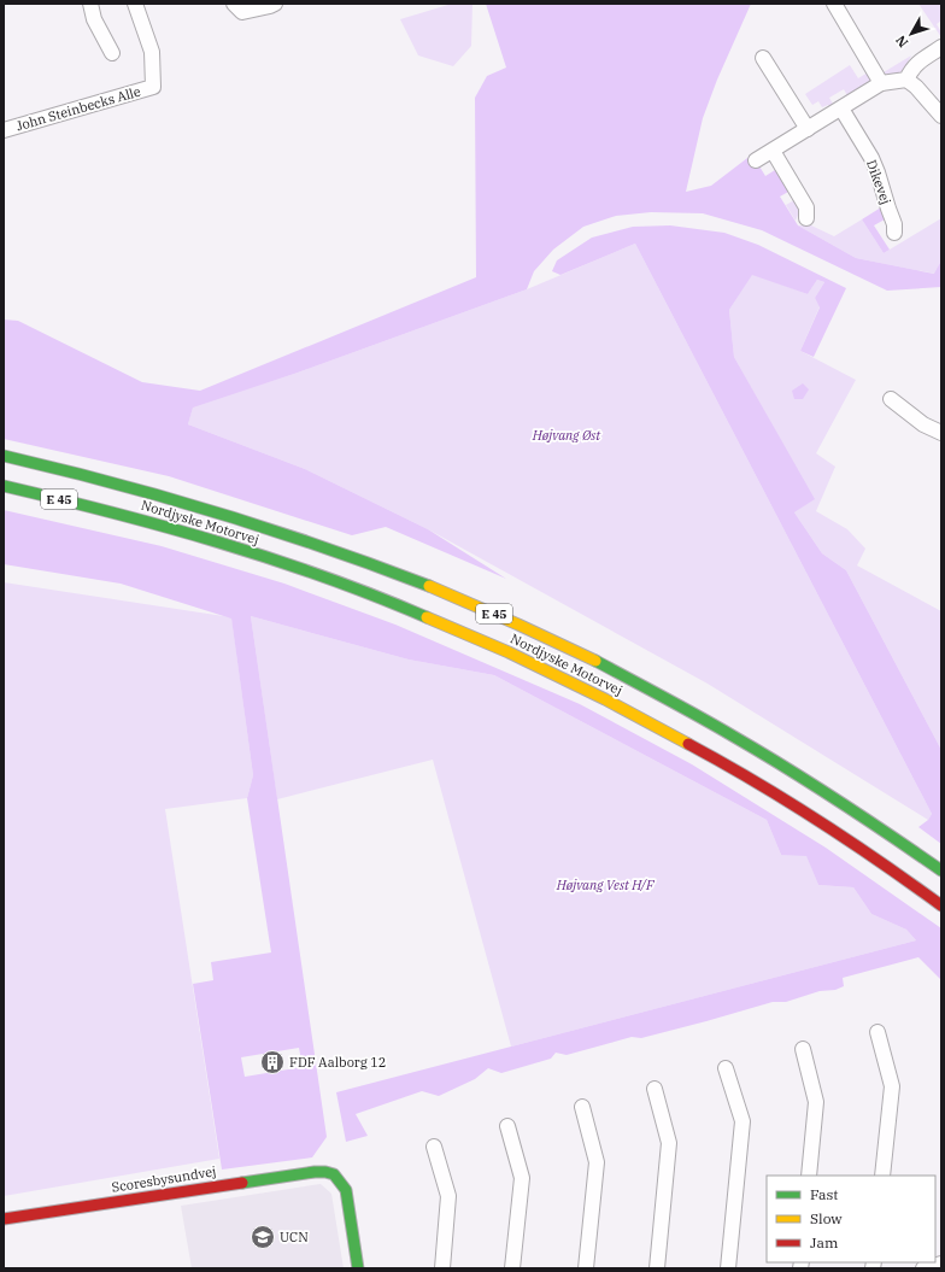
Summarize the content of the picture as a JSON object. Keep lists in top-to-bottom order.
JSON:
{
  "streets": {
    "main road": ["E 45", "Nordjyske Motorvej", "Scoresbysundvej"],
    "street": ["John Steinbecks Alle", "Dikevej"]
  },
  "parks": ["Højvang Øst", "Højvang Vest H/F"],
  "places": {
    "building": ["FDF Aalborg 12"],
    "school or university": ["UCN"]
  },
  "legend": ["Fast", "Slow", "Jam"],
  "north": "bottom left"
}
